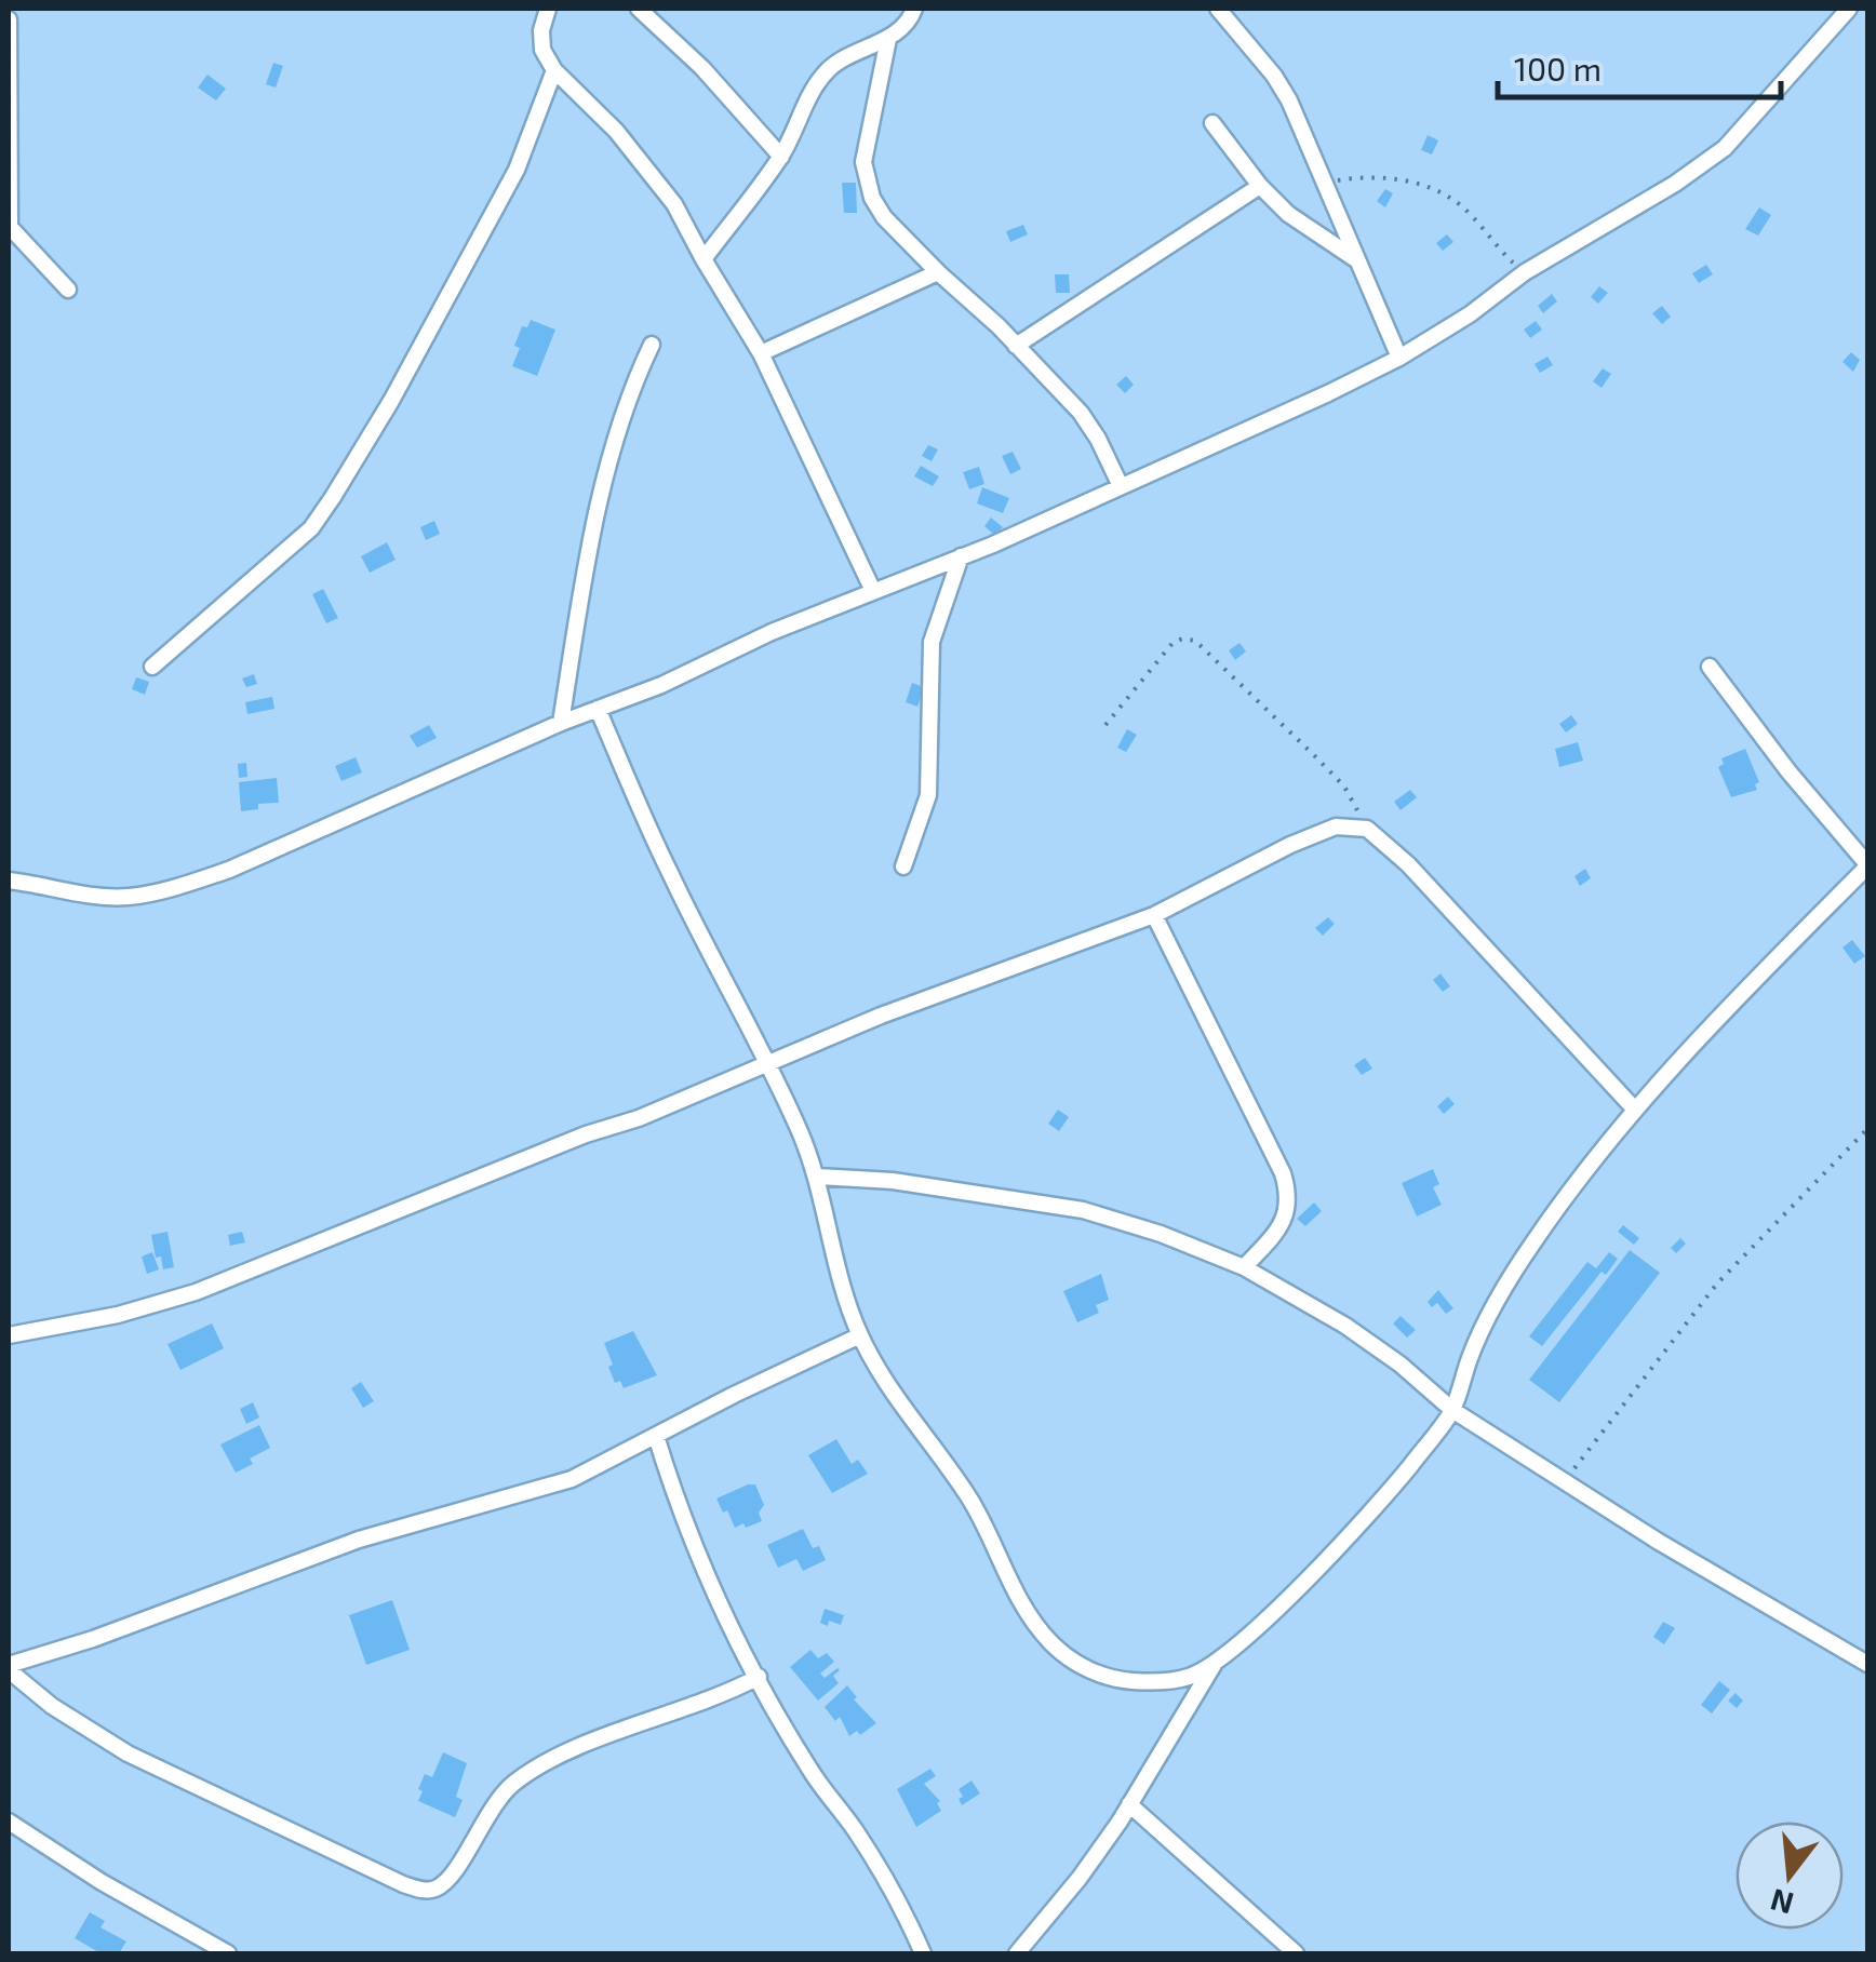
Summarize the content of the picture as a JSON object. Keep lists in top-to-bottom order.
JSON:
{
  "scale_bar": "100 m",
  "north": "bottom"
}
